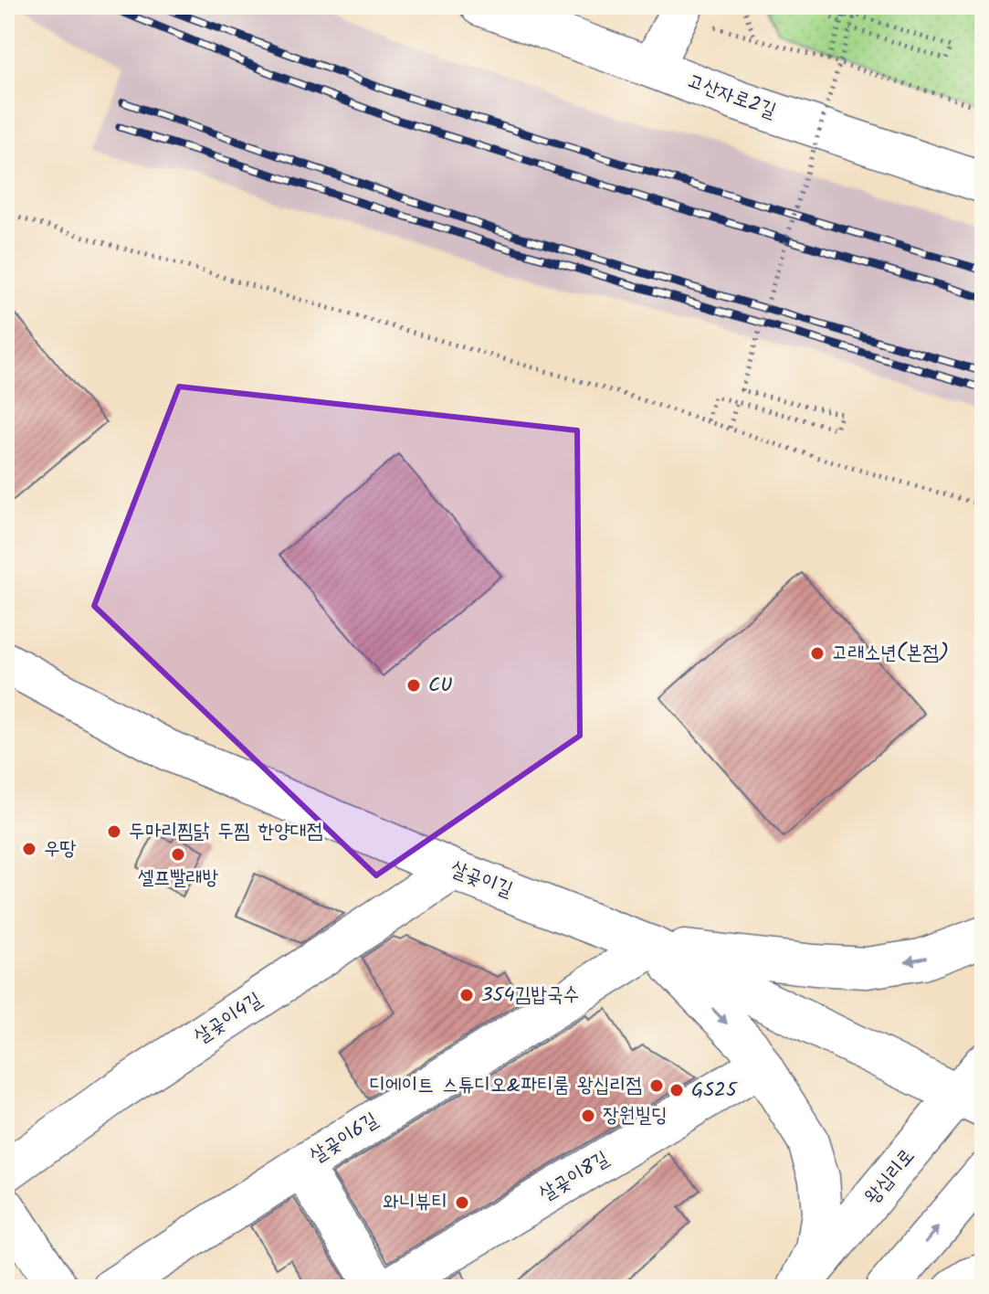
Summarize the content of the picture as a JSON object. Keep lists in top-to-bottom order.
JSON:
{
  "streets": {
    "street": [
      "고산자로2길",
      "살곶이길",
      "살곶이4길",
      "살곶이6길",
      "살곶이8길",
      "왕십리로"
    ]
  },
  "crossings": [
    ["살곶이길", "살곶이4길"],
    ["살곶이길", "살곶이6길"],
    ["살곶이길", "왕십리로"]
  ],
  "places": [
    "고래소년(본점)",
    "CU",
    "두마리찜닭 두찜 한양대점",
    "우땅",
    "셀프빨래방",
    "354김밥국수",
    "디에이트 스튜디오&파티룸 왕십리점",
    "GS25",
    "장원빌딩",
    "와니뷰티"
  ]
}
